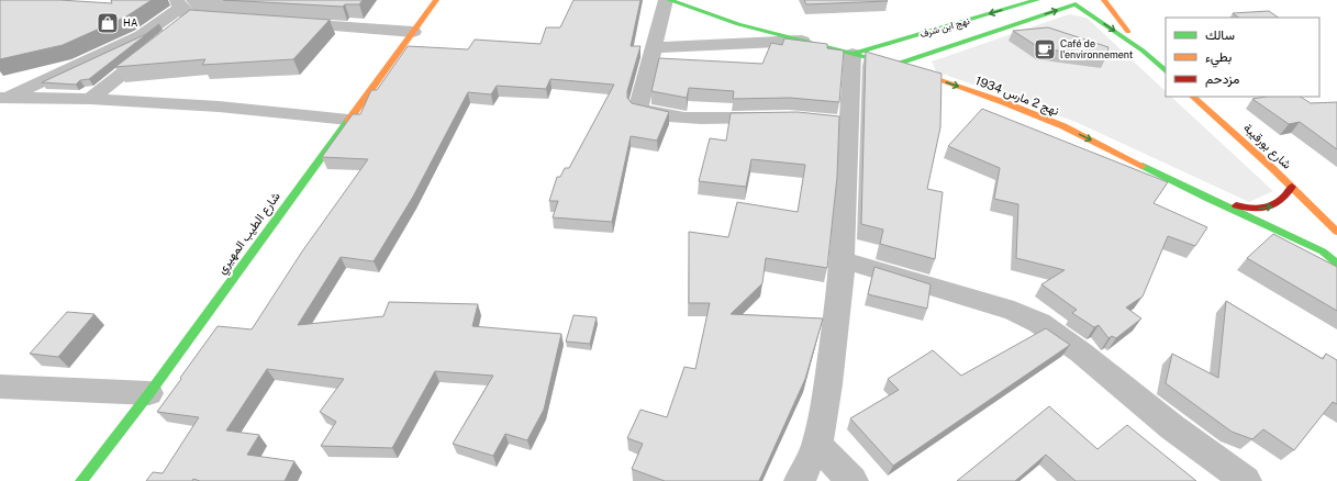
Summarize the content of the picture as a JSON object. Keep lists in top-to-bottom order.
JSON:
{
  "streets": {
    "street": [
      "نهج ابن شرف",
      "نهج 2 مارس 1934",
      "شارع بورقيبة",
      "شارع الطيب المهيري"
    ]
  },
  "crossings": [
    ["نهج ابن شرف", "نهج 2 مارس 1934"]
  ],
  "one_way": ["نهج 2 مارس 1934"],
  "places": {
    "shop": ["HA"],
    "cafe": ["Café de l'environnement"]
  },
  "legend": ["سالك", "بطيء", "مزدحم"]
}
